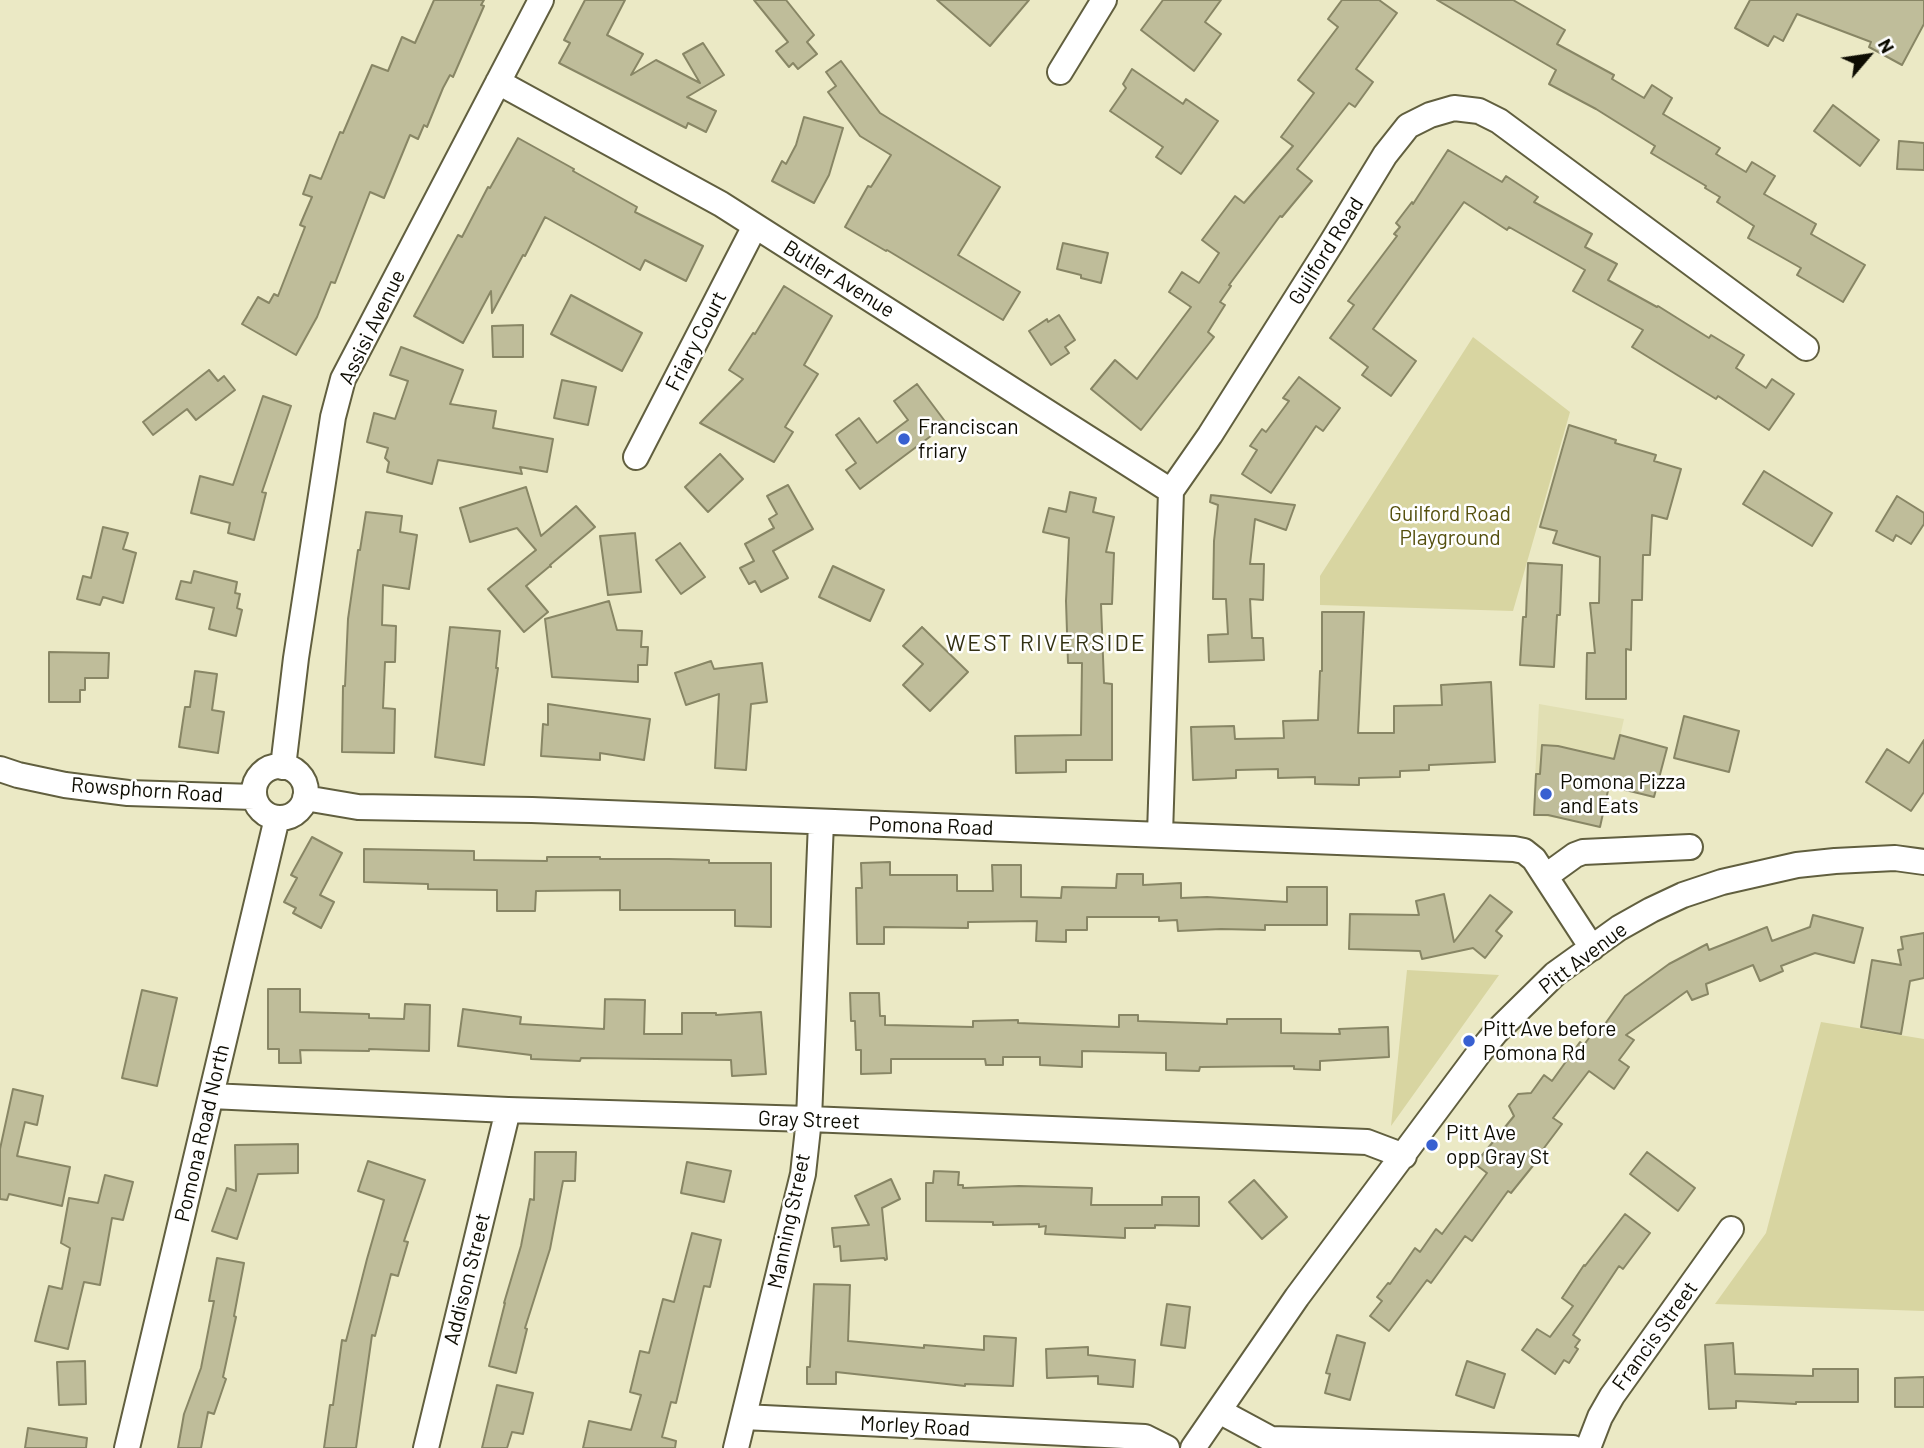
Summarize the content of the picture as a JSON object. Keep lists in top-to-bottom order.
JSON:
{
  "streets": {
    "street": [
      "Guilford Road",
      "Butler Avenue",
      "Assisi Avenue",
      "Friary Court",
      "Rowsphorn Road",
      "Pomona Road",
      "Pitt Avenue",
      "Gray Street",
      "Pomona Road North",
      "Manning Street",
      "Addison Street",
      "Francis Street",
      "Morley Road"
    ]
  },
  "crossings": [
    ["Guilford Road", "Butler Avenue"],
    ["Butler Avenue", "Assisi Avenue"],
    ["Butler Avenue", "Friary Court"],
    ["Assisi Avenue", "Rowsphorn Road"],
    ["Assisi Avenue", "Pomona Road"],
    ["Assisi Avenue", "Pomona Road North"],
    ["Rowsphorn Road", "Pomona Road"],
    ["Rowsphorn Road", "Pomona Road North"],
    ["Pomona Road", "Pitt Avenue"],
    ["Pomona Road", "Pomona Road North"],
    ["Pomona Road", "Manning Street"],
    ["Pitt Avenue", "Gray Street"],
    ["Gray Street", "Pomona Road North"],
    ["Gray Street", "Manning Street"],
    ["Gray Street", "Addison Street"],
    ["Manning Street", "Morley Road"]
  ],
  "districts": ["WEST RIVERSIDE"],
  "parks": ["Guilford Road Playground"],
  "places": [
    "Franciscan friary",
    "Pomona Pizza and Eats",
    "Pitt Ave before Pomona Rd",
    "Pitt Ave opp Gray St"
  ],
  "north": "top right"
}
